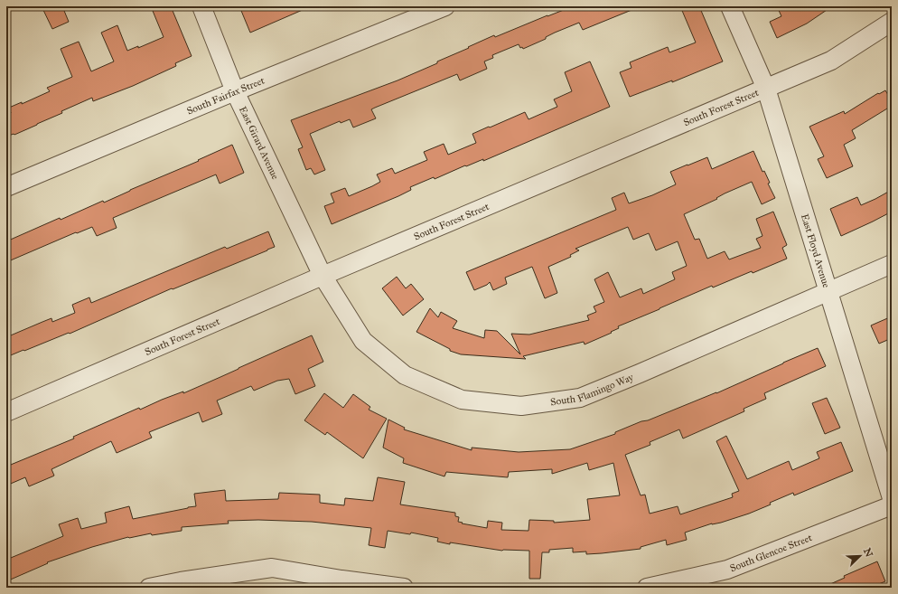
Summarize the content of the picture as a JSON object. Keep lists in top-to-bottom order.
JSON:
{
  "streets": {
    "street": [
      "South Fairfax Street",
      "South Forest Street",
      "East Girard Avenue",
      "East Floyd Avenue",
      "South Flamingo Way",
      "South Glencoe Street"
    ]
  },
  "crossings": [
    ["South Fairfax Street", "East Girard Avenue"],
    ["South Forest Street", "East Girard Avenue"],
    ["South Forest Street", "East Floyd Avenue"],
    ["South Forest Street", "South Flamingo Way"],
    ["East Girard Avenue", "South Flamingo Way"],
    ["East Floyd Avenue", "South Flamingo Way"]
  ],
  "north": "top right"
}
